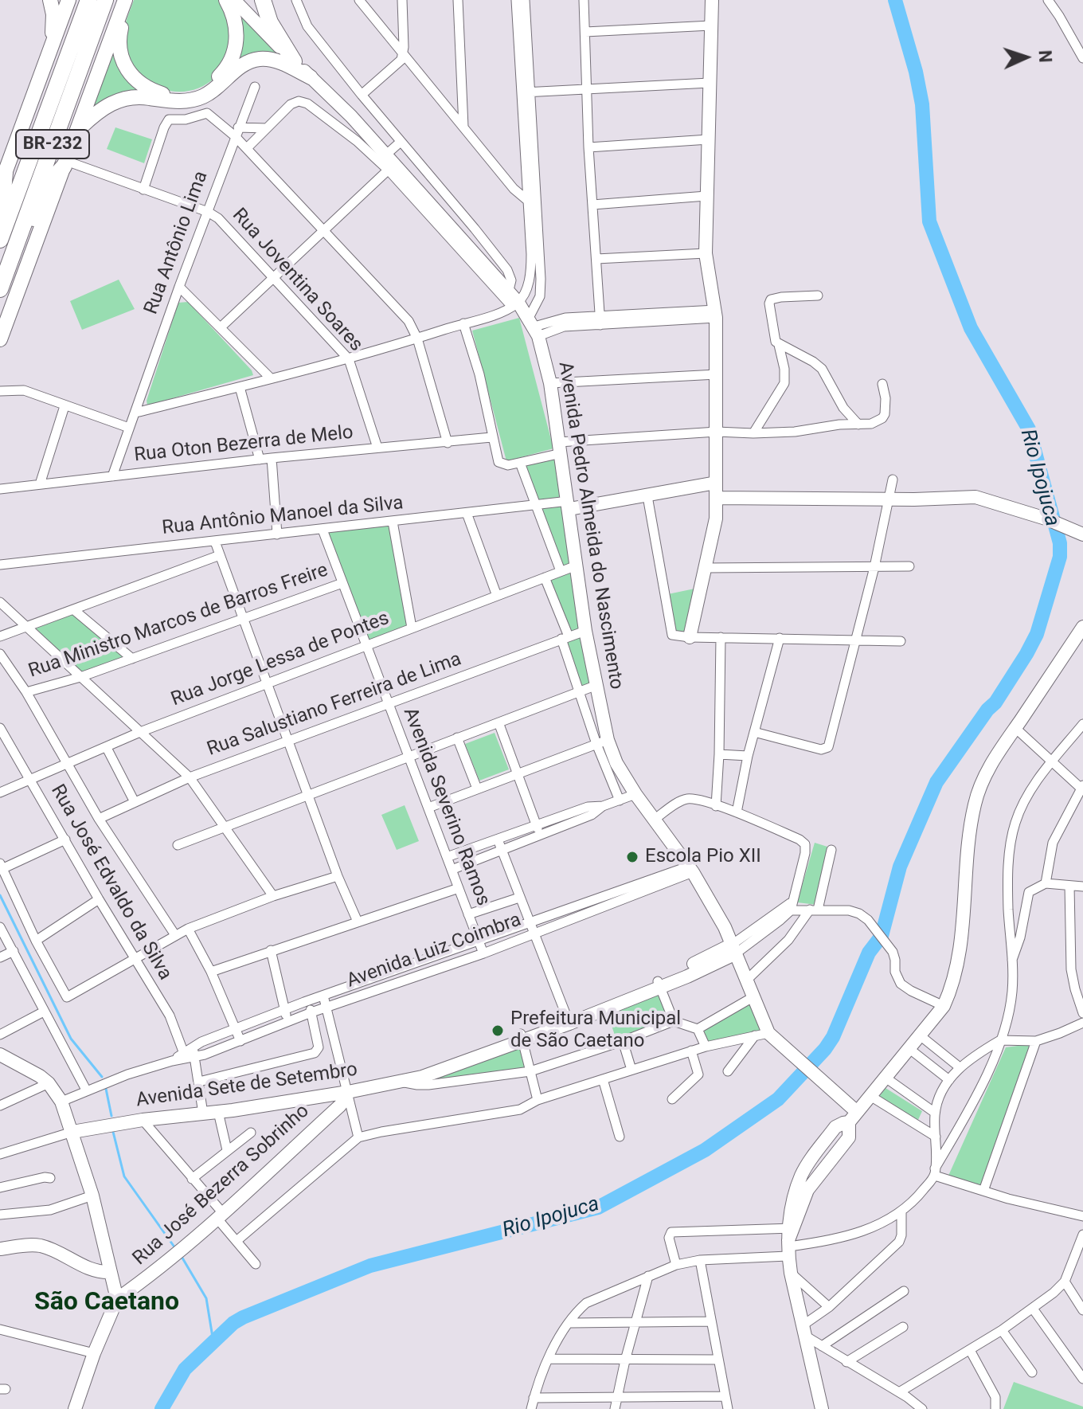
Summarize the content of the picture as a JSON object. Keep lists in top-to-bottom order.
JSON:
{
  "streets": {
    "highway": ["BR-232"],
    "street": [
      "Rua Antônio Lima",
      "Rua Joventina Soares",
      "Rua Oton Bezerra de Melo",
      "Rua Antônio Manoel da Silva",
      "Avenida Pedro Almeida do Nascimento",
      "Rua Ministro Marcos de Barros Freire",
      "Rua Jorge Lessa de Pontes",
      "Rua Salustiano Ferreira de Lima",
      "Avenida Severino Ramos",
      "Rua José Edvaldo da Silva",
      "Avenida Luiz Coimbra",
      "Avenida Sete de Setembro",
      "Rua José Bezerra Sobrinho"
    ]
  },
  "crossings": [
    ["BR-232", "Rua Joventina Soares"],
    ["Rua Antônio Lima", "Rua Joventina Soares"],
    ["Rua Antônio Lima", "Rua Oton Bezerra de Melo"],
    ["Rua Joventina Soares", "Rua Oton Bezerra de Melo"],
    ["Rua Antônio Manoel da Silva", "Avenida Pedro Almeida do Nascimento"],
    ["Rua Antônio Manoel da Silva", "Avenida Severino Ramos"],
    ["Avenida Pedro Almeida do Nascimento", "Rua Jorge Lessa de Pontes"],
    ["Avenida Pedro Almeida do Nascimento", "Rua Salustiano Ferreira de Lima"],
    ["Avenida Pedro Almeida do Nascimento", "Avenida Luiz Coimbra"],
    ["Avenida Pedro Almeida do Nascimento", "Avenida Sete de Setembro"],
    ["Rua Ministro Marcos de Barros Freire", "Avenida Severino Ramos"],
    ["Rua Jorge Lessa de Pontes", "Avenida Severino Ramos"],
    ["Rua Jorge Lessa de Pontes", "Rua José Edvaldo da Silva"],
    ["Rua Salustiano Ferreira de Lima", "Avenida Severino Ramos"],
    ["Avenida Severino Ramos", "Avenida Luiz Coimbra"],
    ["Rua José Edvaldo da Silva", "Avenida Luiz Coimbra"],
    ["Rua José Edvaldo da Silva", "Avenida Sete de Setembro"],
    ["Avenida Sete de Setembro", "Rua José Bezerra Sobrinho"]
  ],
  "districts": ["São Caetano"],
  "water": ["Rio Ipojuca"],
  "places": ["Escola Pio XII", "Prefeitura Municipal de São Caetano"],
  "north": "right"
}
